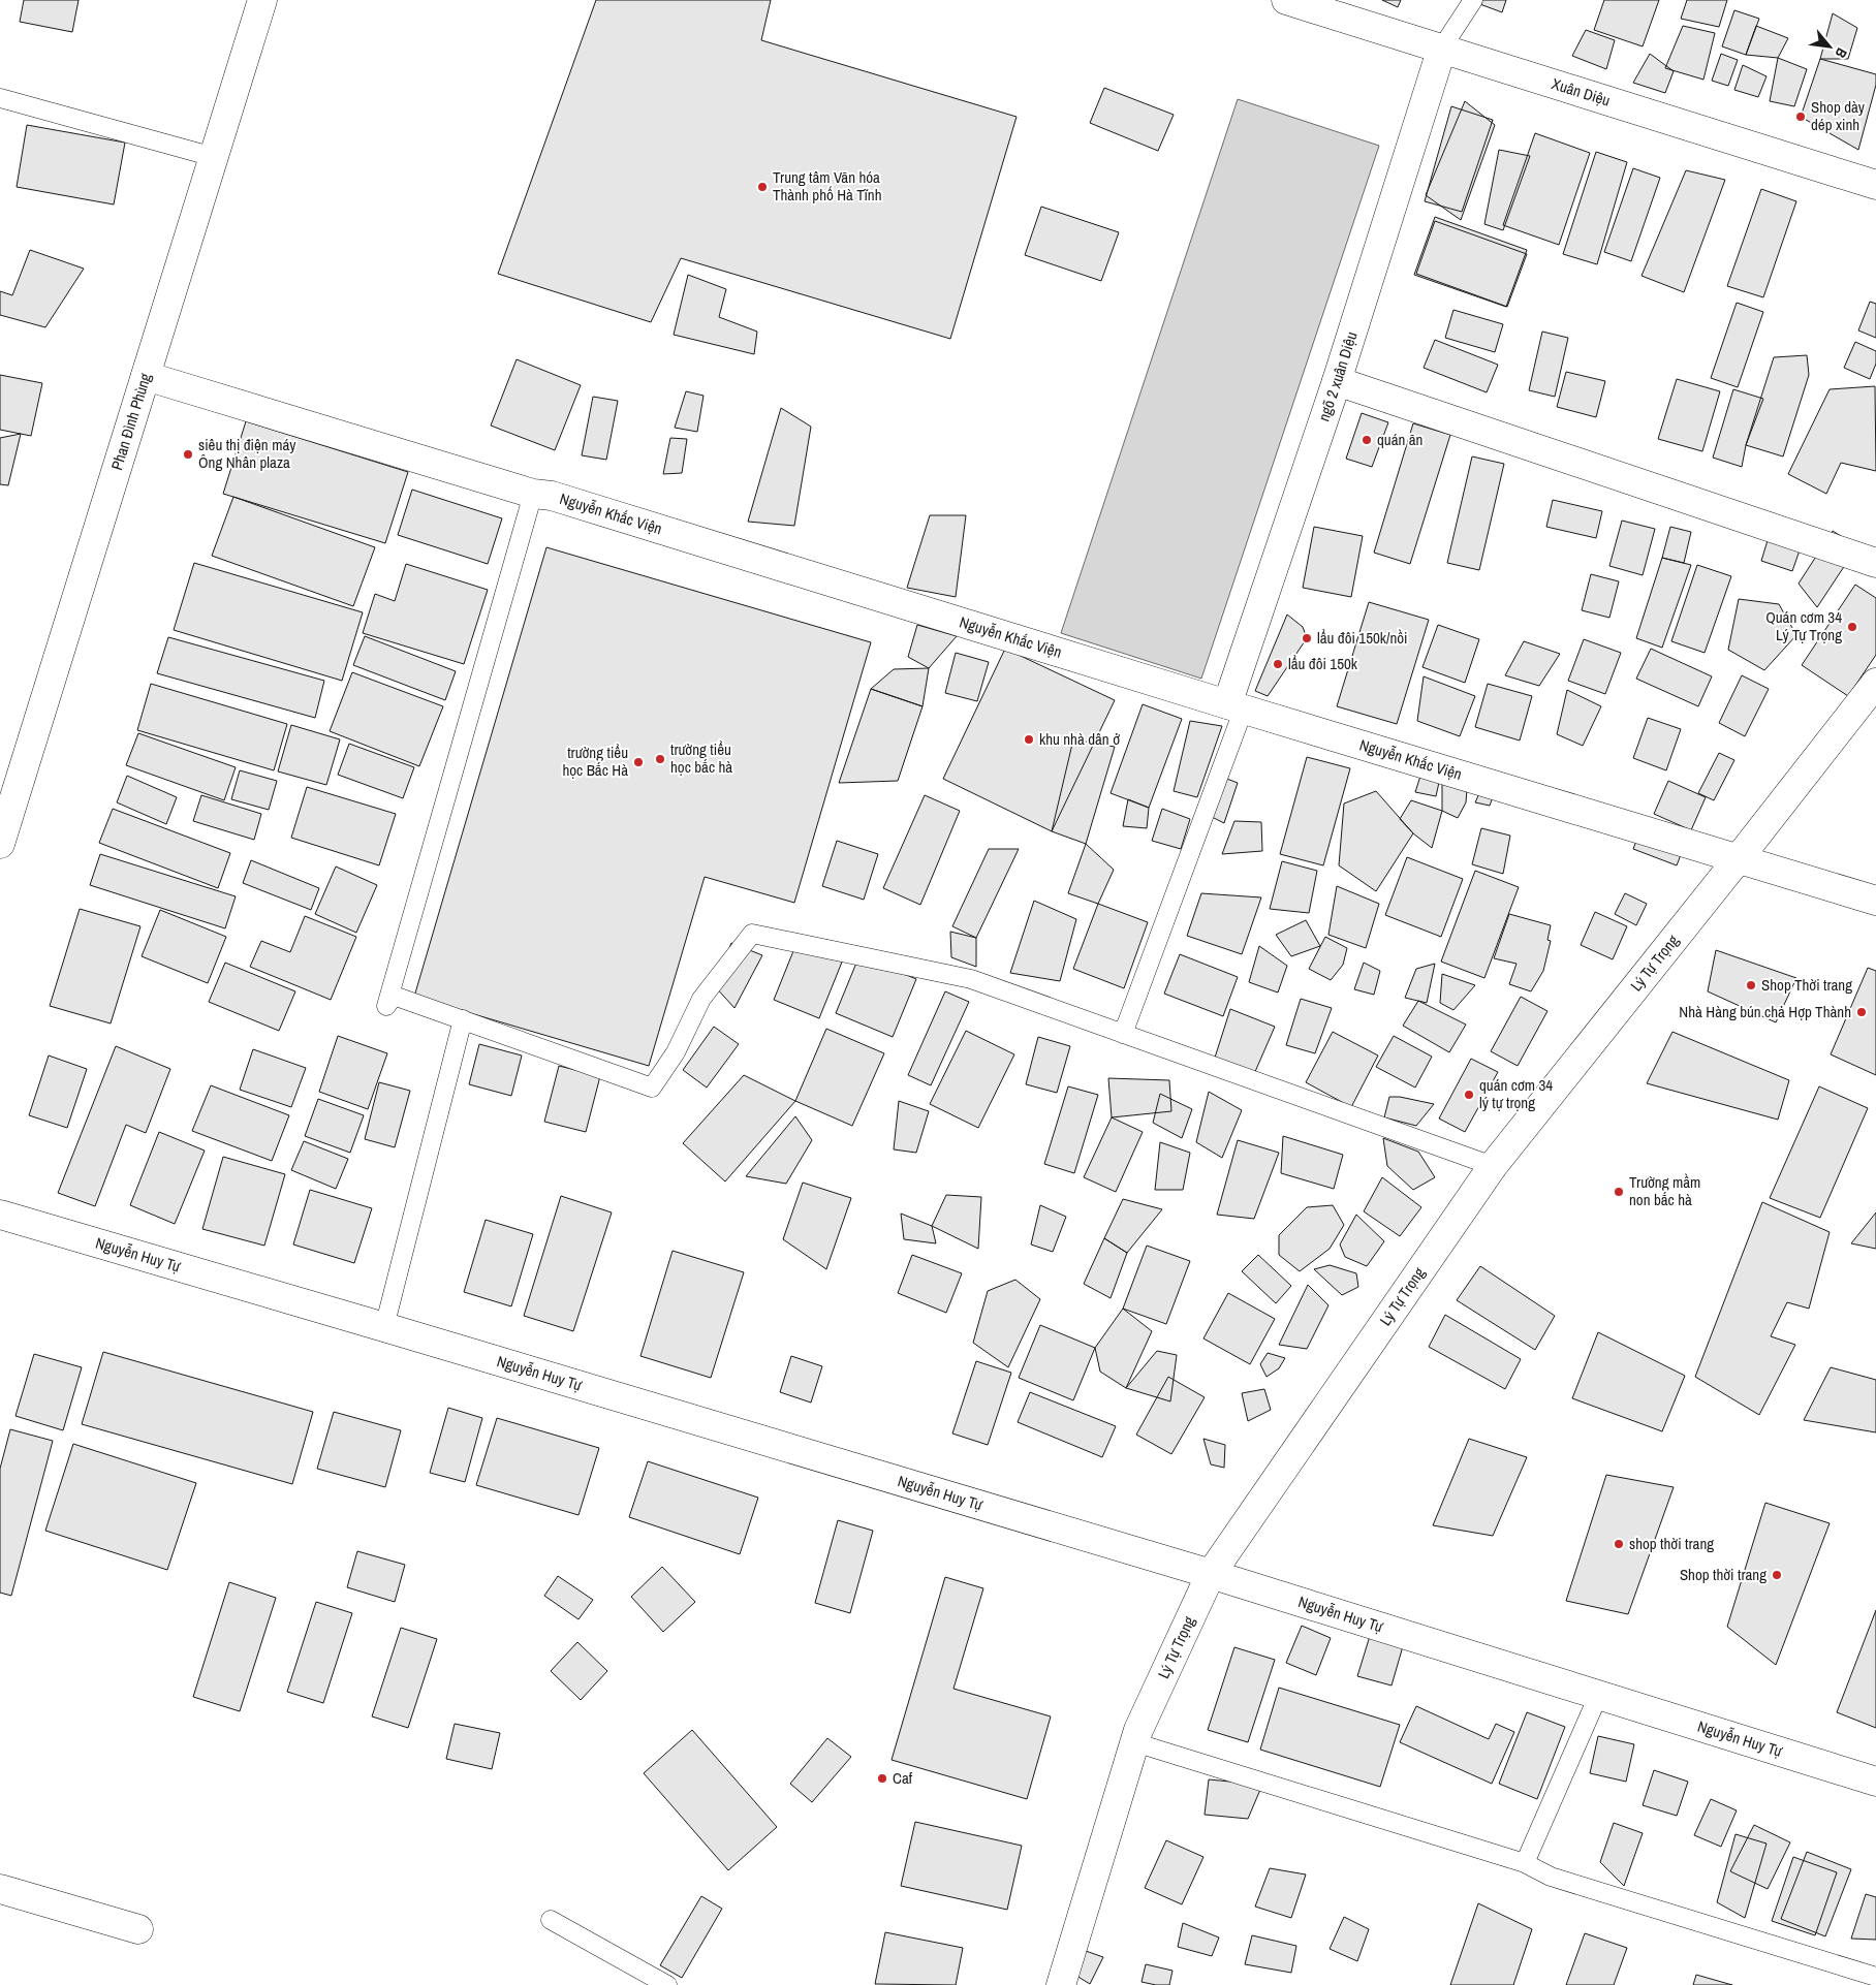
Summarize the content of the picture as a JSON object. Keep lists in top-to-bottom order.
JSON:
{
  "streets": {
    "street": [
      "Xuân Diệu",
      "ngõ 2 xuân Diệu",
      "Phan Đình Phùng",
      "Nguyễn Khắc Viện",
      "Lý Tự Trọng",
      "Nguyễn Huy Tự"
    ]
  },
  "crossings": [
    ["Xuân Diệu", "ngõ 2 xuân Diệu"],
    ["ngõ 2 xuân Diệu", "Nguyễn Khắc Viện"],
    ["Phan Đình Phùng", "Nguyễn Khắc Viện"],
    ["Nguyễn Khắc Viện", "Lý Tự Trọng"],
    ["Lý Tự Trọng", "Nguyễn Huy Tự"]
  ],
  "places": [
    "Shop dày dép xinh",
    "Trung tâm Văn hóa Thành phố Hà Tĩnh",
    "quán ăn",
    "siêu thị điện máy Ông Nhân plaza",
    "Quán cơm 34 Lý Tự Trọng",
    "lẩu đôi 150k/nồi",
    "lẩu đôi 150k",
    "khu nhà dân ở",
    "trường tiểu học bắc hà",
    "trường tiểu học Bắc Hà",
    "Shop Thời trang",
    "Nhà Hàng bún chả Hợp Thành",
    "quán cơm 34 lý tự trọng",
    "Trường mầm non bắc hà",
    "shop thời trang",
    "Shop thời trang",
    "Caf"
  ],
  "north": "bottom right"
}
